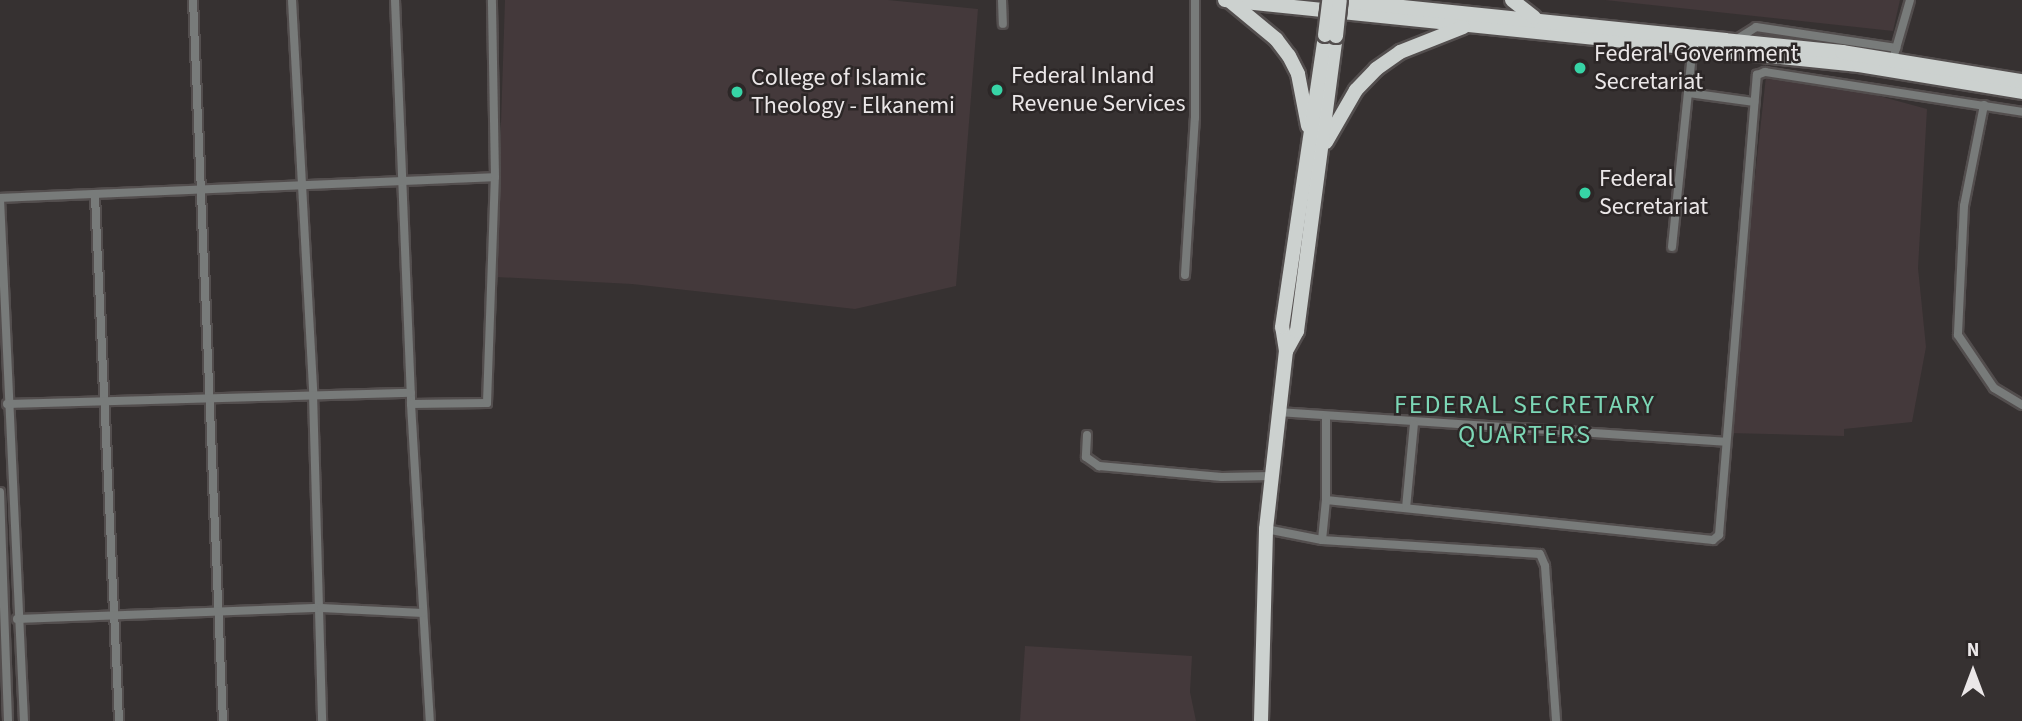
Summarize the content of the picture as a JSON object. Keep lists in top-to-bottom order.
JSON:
{
  "districts": ["FEDERAL SECRETARY QUARTERS"],
  "places": [
    "Federal Government Secretariat",
    "Federal Inland Revenue Services",
    "College of Islamic Theology - Elkanemi",
    "Federal Secretariat"
  ],
  "north": "top"
}
